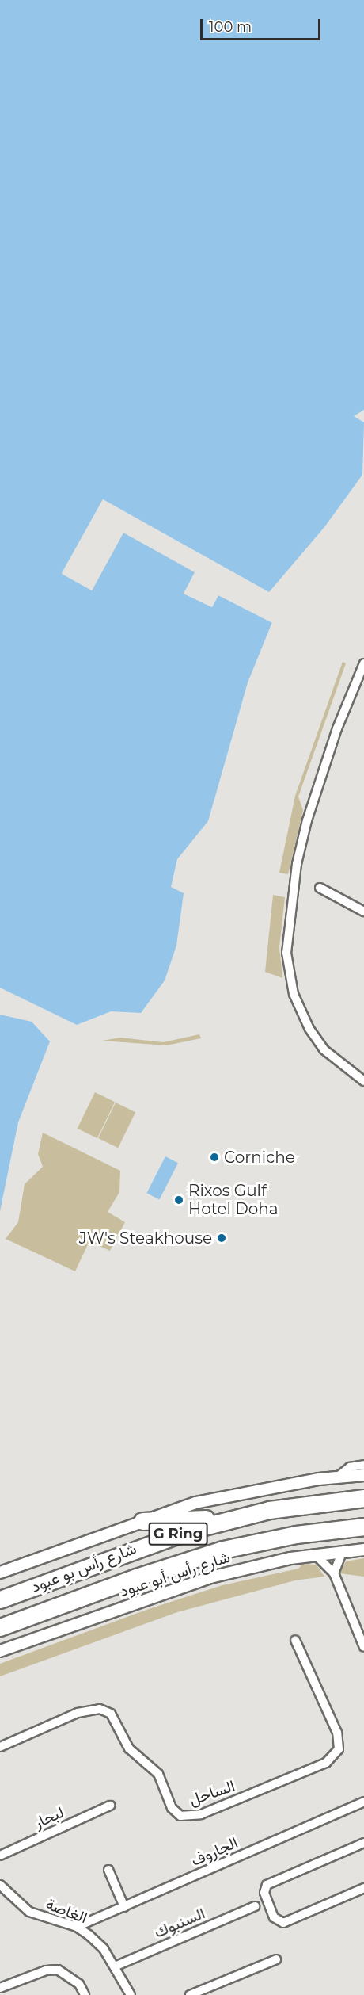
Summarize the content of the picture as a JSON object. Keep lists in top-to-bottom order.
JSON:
{
  "streets": {
    "highway": ["G Ring", "شارع رأس بو عبود"],
    "street": [
      "شارع رأس أبو عبود",
      "الساحل",
      "لبحار",
      "الجاروف",
      "الغاصة",
      "السنبوك"
    ]
  },
  "crossings": [
    ["الجاروف", "الغاصة"],
    ["الغاصة", "السنبوك"]
  ],
  "places": ["Corniche", "Rixos Gulf Hotel Doha", "JW's Steakhouse"],
  "scale_bar": "100 m"
}
